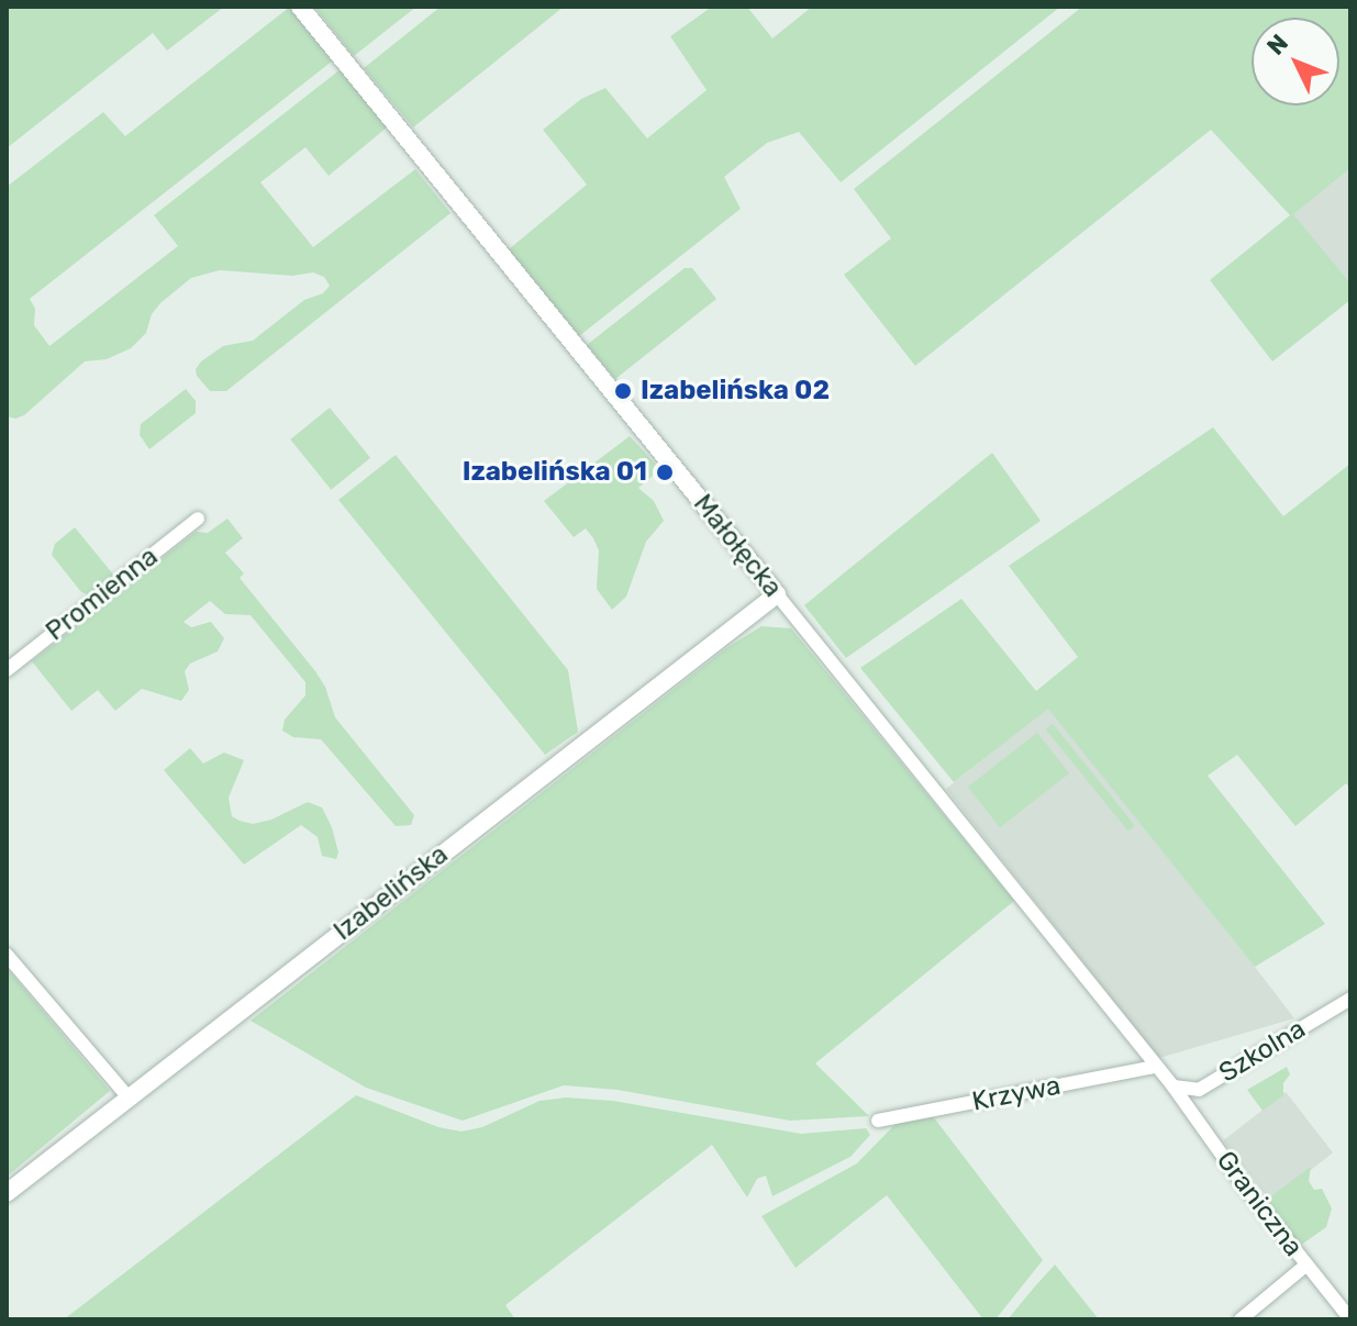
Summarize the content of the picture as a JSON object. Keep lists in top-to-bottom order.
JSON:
{
  "streets": {
    "street": [
      "Małołęcka",
      "Promienna",
      "Izabelińska",
      "Szkolna",
      "Krzywa",
      "Graniczna"
    ]
  },
  "crossings": [
    ["Małołęcka", "Izabelińska"],
    ["Małołęcka", "Szkolna"],
    ["Małołęcka", "Krzywa"],
    ["Małołęcka", "Graniczna"],
    ["Szkolna", "Graniczna"]
  ],
  "places": ["Izabelińska 02", "Izabelińska 01"],
  "north": "top left"
}
